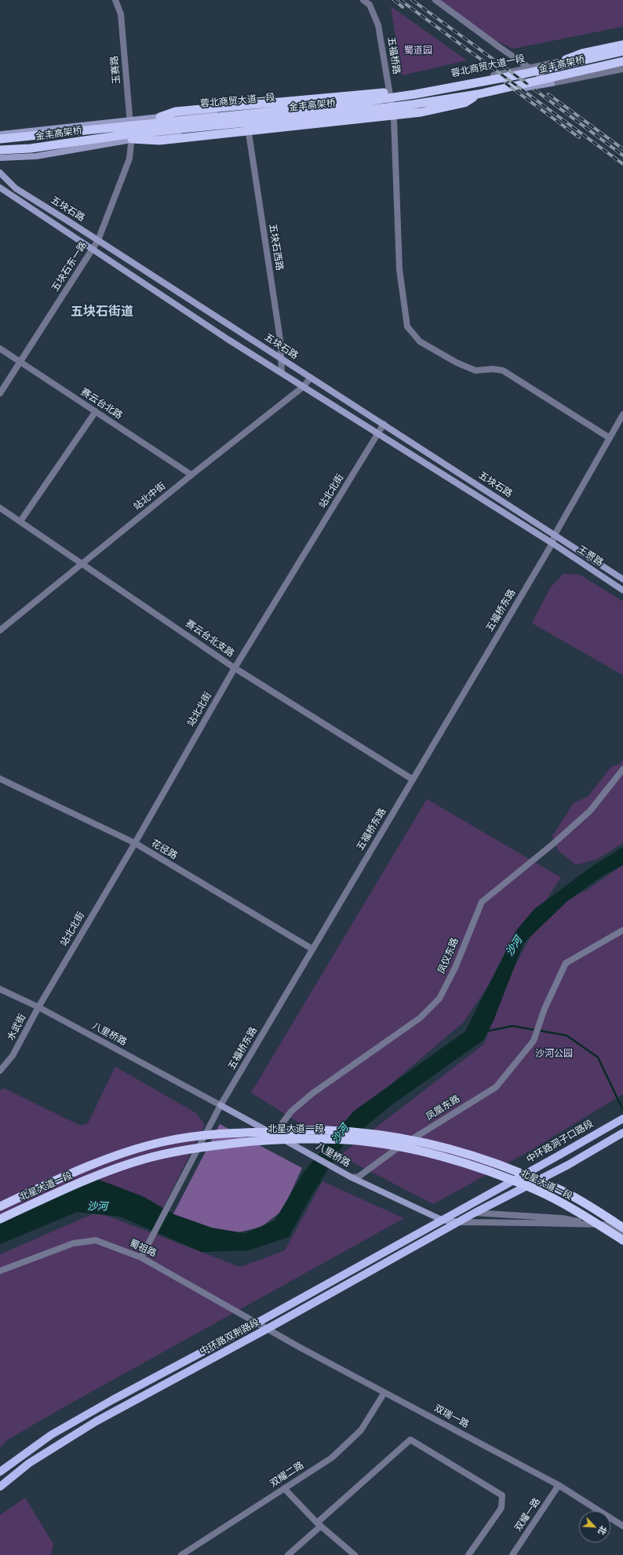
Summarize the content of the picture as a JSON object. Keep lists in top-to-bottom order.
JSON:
{
  "streets": {
    "highway": ["金丰高架桥", "北星大道一段"],
    "main road": [
      "蓉北商贸大道一段",
      "五块石路",
      "王贾路",
      "八里桥路",
      "中环路洞子口路段",
      "中环路双荆路段"
    ],
    "street": [
      "五福桥路",
      "玉赛路",
      "五块石西路",
      "五块石东一路",
      "赛云台北路",
      "站北北街",
      "站北中街",
      "五福桥东路",
      "赛云台北支路",
      "花径路",
      "凤仪东路",
      "水武街",
      "凤凰东路",
      "蜀祖路",
      "双瑞一路",
      "双耀二路",
      "双耀一路"
    ]
  },
  "crossings": [
    ["五福桥路", "蓉北商贸大道一段"],
    ["五福桥路", "五福桥东路"],
    ["金丰高架桥", "蓉北商贸大道一段"],
    ["蓉北商贸大道一段", "玉赛路"],
    ["玉赛路", "五块石东一路"],
    ["五块石路", "五块石西路"],
    ["五块石路", "五块石东一路"],
    ["五块石路", "站北北街"],
    ["五块石路", "站北中街"],
    ["五块石路", "王贾路"],
    ["五块石路", "五福桥东路"],
    ["五块石东一路", "赛云台北路"],
    ["赛云台北路", "站北中街"],
    ["站北北街", "赛云台北支路"],
    ["站北北街", "花径路"],
    ["站北北街", "水武街"],
    ["站北北街", "八里桥路"],
    ["站北中街", "赛云台北支路"],
    ["王贾路", "五福桥东路"],
    ["五福桥东路", "赛云台北支路"],
    ["五福桥东路", "花径路"],
    ["五福桥东路", "八里桥路"],
    ["五福桥东路", "蜀祖路"],
    ["凤仪东路", "八里桥路"],
    ["水武街", "八里桥路"],
    ["八里桥路", "凤凰东路"],
    ["八里桥路", "北星大道一段"],
    ["八里桥路", "中环路洞子口路段"],
    ["八里桥路", "中环路双荆路段"],
    ["中环路洞子口路段", "中环路双荆路段"],
    ["蜀祖路", "中环路双荆路段"],
    ["蜀祖路", "双瑞一路"],
    ["中环路双荆路段", "双瑞一路"],
    ["双瑞一路", "双耀二路"],
    ["双瑞一路", "双耀一路"]
  ],
  "districts": ["五块石街道"],
  "water": ["沙河"],
  "parks": ["蜀道园", "沙河公园"],
  "north": "bottom right"
}
